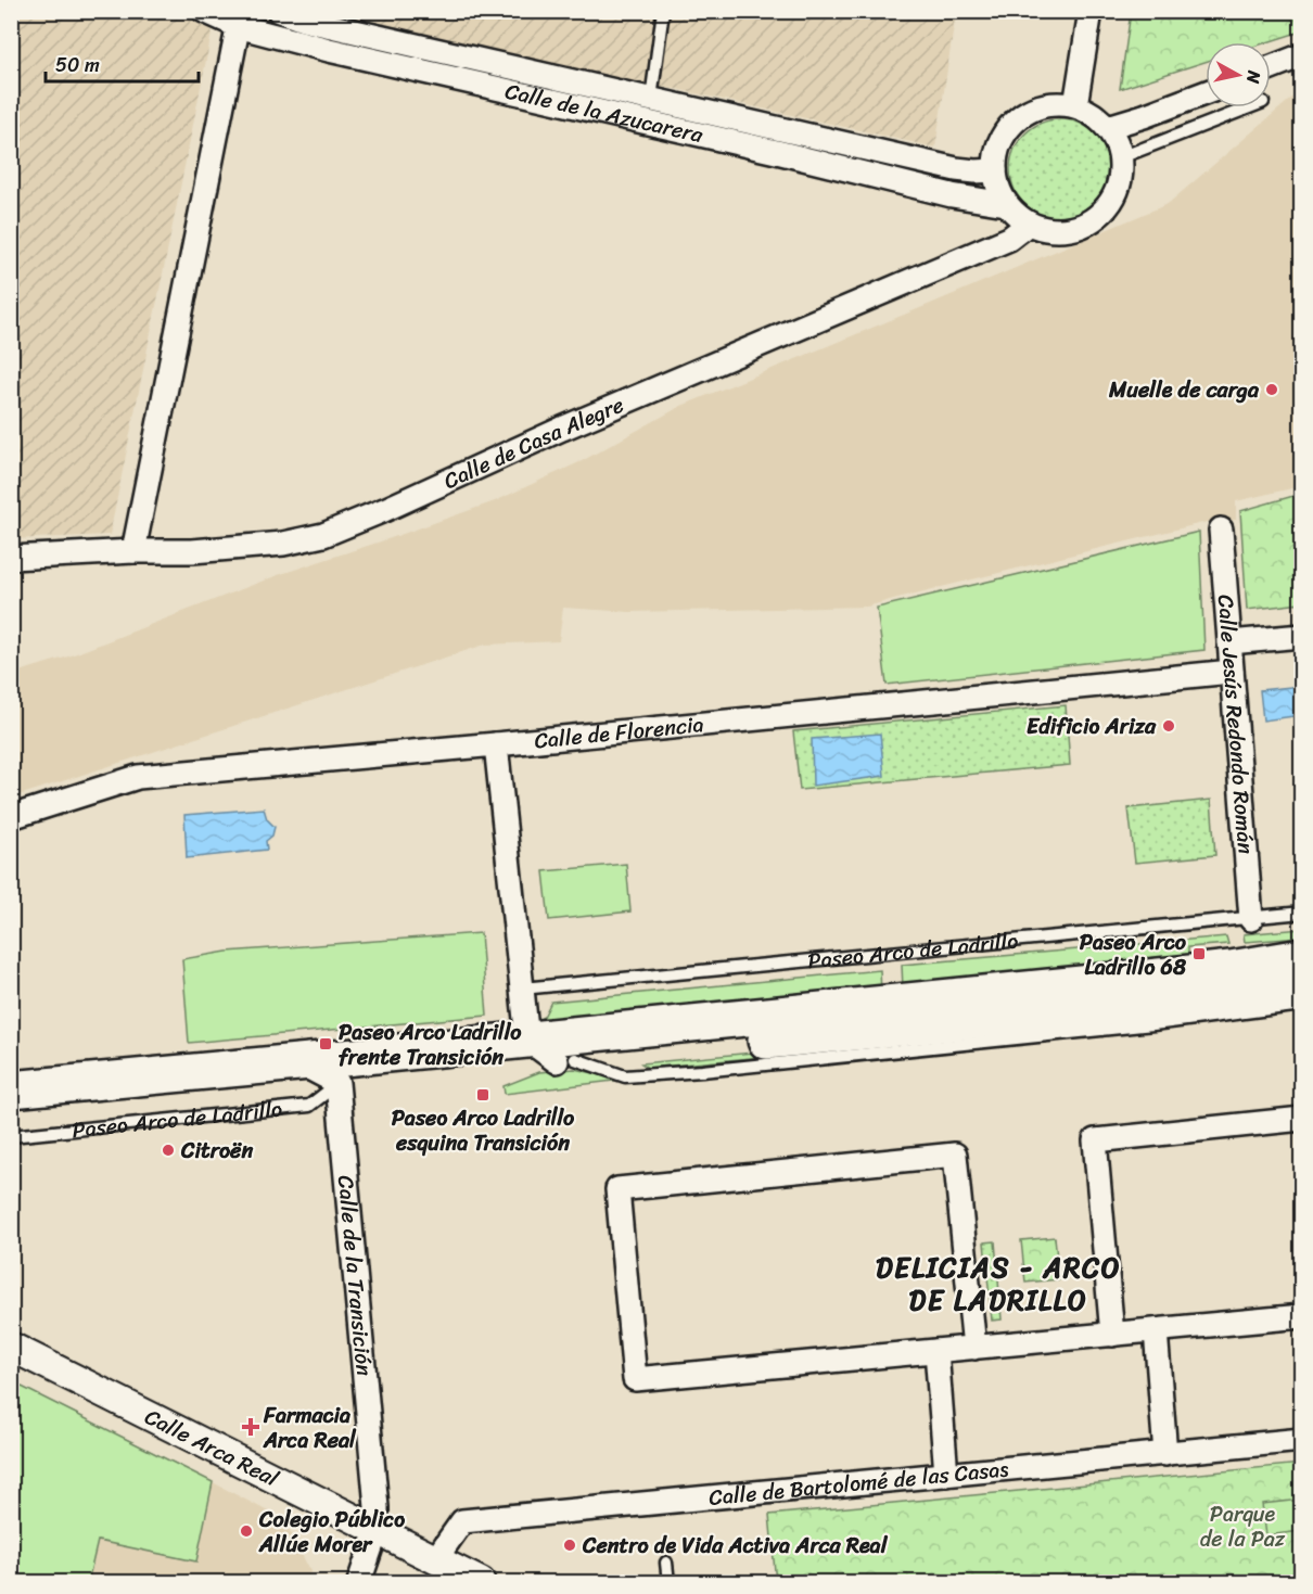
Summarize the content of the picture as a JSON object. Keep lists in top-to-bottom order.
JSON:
{
  "streets": {
    "main road": ["Paseo Arco de Ladrillo"],
    "street": [
      "Calle de la Azucarera",
      "Calle de Casa Alegre",
      "Calle Jesús Redondo Román",
      "Calle de Florencia",
      "Calle de la Transición",
      "Calle Arca Real",
      "Calle de Bartolomé de las Casas"
    ]
  },
  "crossings": [
    ["Calle de la Azucarera", "Calle de Casa Alegre"],
    ["Calle Jesús Redondo Román", "Calle de Florencia"],
    ["Calle Jesús Redondo Román", "Paseo Arco de Ladrillo"],
    ["Paseo Arco de Ladrillo", "Calle de la Transición"],
    ["Calle de la Transición", "Calle Arca Real"],
    ["Calle Arca Real", "Calle de Bartolomé de las Casas"]
  ],
  "districts": ["DELICIAS - ARCO DE LADRILLO"],
  "parks": ["Parque de la Paz"],
  "places": {
    "other": [
      "Muelle de carga",
      "Edificio Ariza",
      "Citroën",
      "Colegio Público Allúe Morer",
      "Centro de Vida Activa Arca Real"
    ],
    "transit": ["Paseo Arco Ladrillo 68", "Paseo Arco Ladrillo frente Transición", "Paseo Arco Ladrillo esquina Transición"],
    "health": ["Farmacia Arca Real"]
  },
  "scale_bar": "50 m",
  "north": "right"
}
